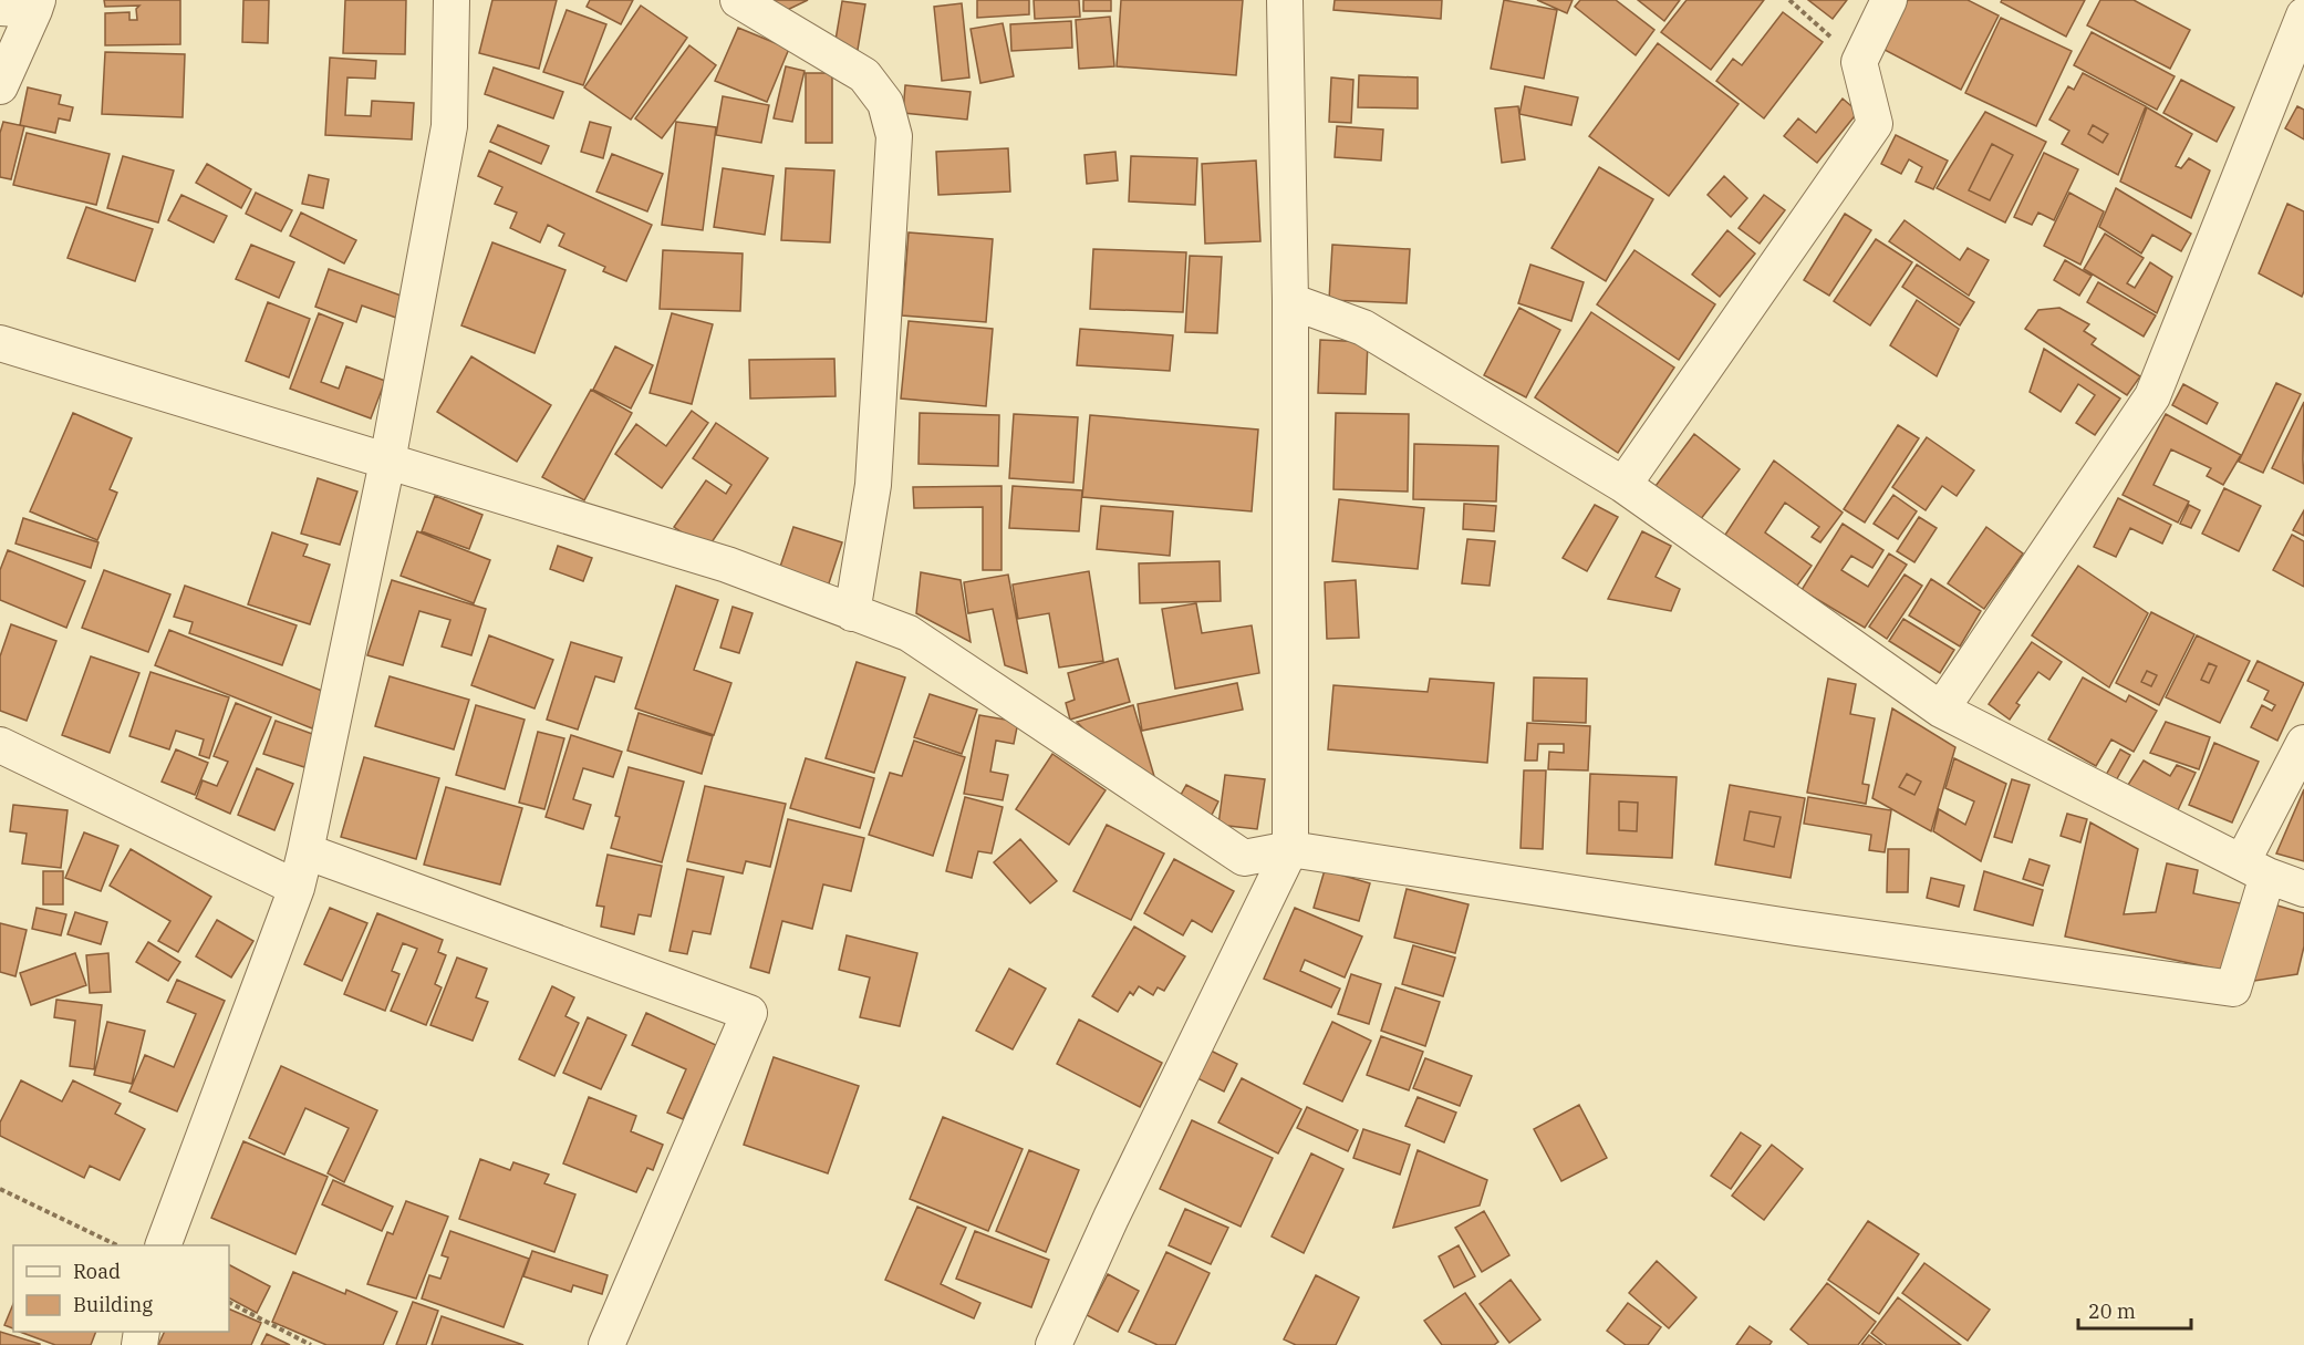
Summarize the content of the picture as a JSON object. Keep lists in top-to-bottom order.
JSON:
{
  "legend": ["Road", "Building"],
  "scale_bar": "20 m"
}
